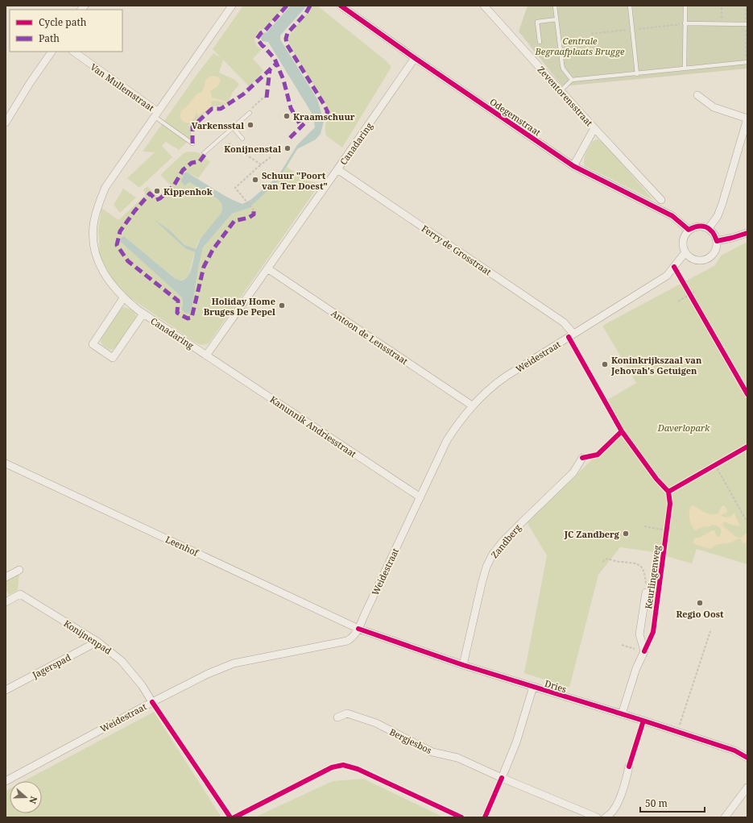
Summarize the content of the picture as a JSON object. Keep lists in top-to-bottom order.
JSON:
{
  "streets": {
    "street": [
      "Van Mullemstraat",
      "Zeventorensstraat",
      "Odegemstraat",
      "Canadaring",
      "Ferry de Grosstraat",
      "Antoon de Lensstraat",
      "Weidestraat",
      "Kanunnik Andriesstraat",
      "Zandberg",
      "Leenhof",
      "Keurlingenweg",
      "Konijnenpad",
      "Jagerspad",
      "Dries",
      "Bergjesbos"
    ]
  },
  "crossings": [
    ["Van Mullemstraat", "Canadaring"],
    ["Zeventorensstraat", "Odegemstraat"],
    ["Odegemstraat", "Canadaring"],
    ["Odegemstraat", "Weidestraat"],
    ["Canadaring", "Ferry de Grosstraat"],
    ["Canadaring", "Antoon de Lensstraat"],
    ["Canadaring", "Kanunnik Andriesstraat"],
    ["Ferry de Grosstraat", "Weidestraat"],
    ["Antoon de Lensstraat", "Weidestraat"],
    ["Weidestraat", "Kanunnik Andriesstraat"],
    ["Weidestraat", "Leenhof"],
    ["Weidestraat", "Konijnenpad"],
    ["Weidestraat", "Dries"],
    ["Zandberg", "Dries"],
    ["Leenhof", "Dries"],
    ["Konijnenpad", "Jagerspad"]
  ],
  "parks": ["Centrale Begraafplaats Brugge", "Daverlopark"],
  "places": [
    "Kraamschuur",
    "Varkensstal",
    "Konijnenstal",
    "Schuur \"Poort van Ter Doest\"",
    "Kippenhok",
    "Holiday Home Bruges De Pepel",
    "Koninkrijkszaal van Jehovah's Getuigen",
    "JC Zandberg",
    "Regio Oost"
  ],
  "legend": ["Cycle path", "Path"],
  "scale_bar": "50 m",
  "north": "right"
}
